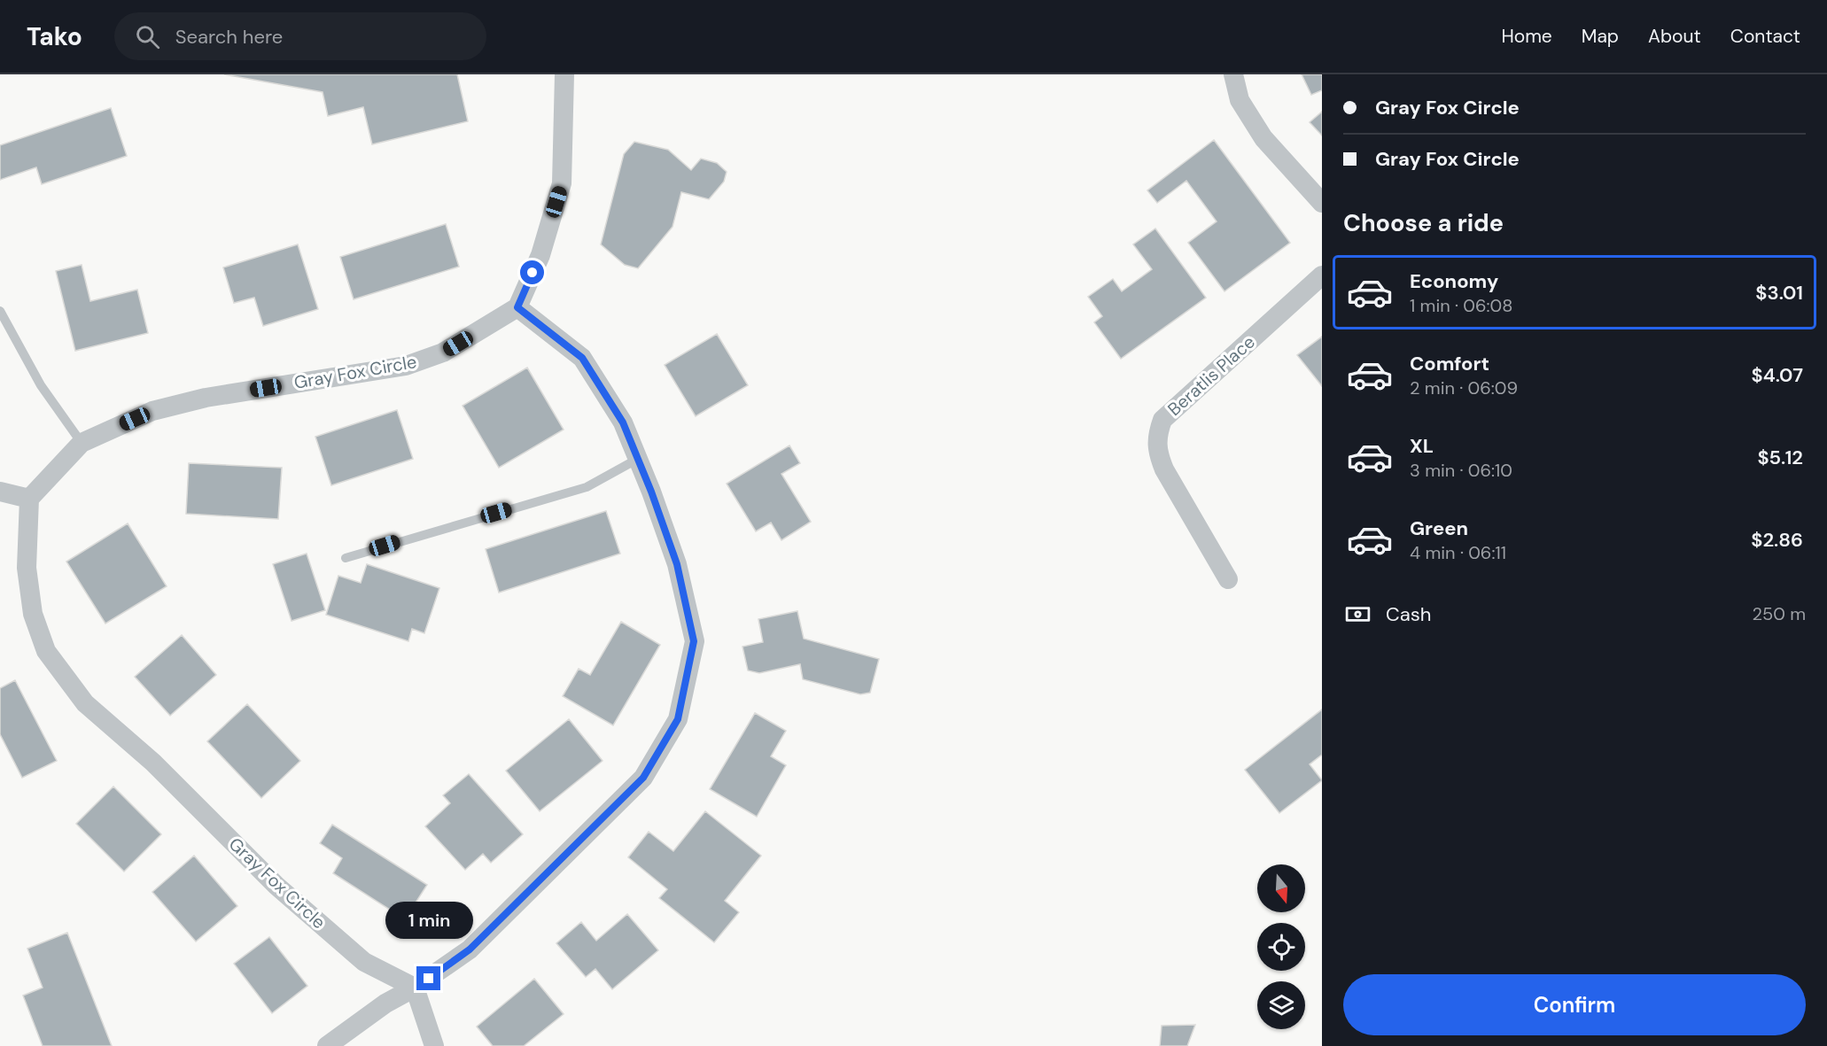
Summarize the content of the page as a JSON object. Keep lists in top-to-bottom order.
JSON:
{
  "streets": {
    "street": ["Gray Fox Circle", "Beratlis Place"]
  },
  "north": "bottom",
  "page": {
    "header": "Tako",
    "search": "Search here",
    "nav": [
      "Home",
      "Map",
      "About",
      "Contact"
    ],
    "banner": ["Gray Fox Circle", "Gray Fox Circle"],
    "heading": "Choose a ride",
    "list": [
      {
        "name": "Economy",
        "note": "1 min · 06:08",
        "value": "$3.01"
      },
      {
        "name": "Comfort",
        "note": "2 min · 06:09",
        "value": "$4.07"
      },
      {
        "name": "XL",
        "note": "3 min · 06:10",
        "value": "$5.12"
      },
      {
        "name": "Green",
        "note": "4 min · 06:11",
        "value": "$2.86"
      }
    ],
    "pay": ["Cash", "250 m"],
    "bubble": "1 min",
    "buttons": "Confirm"
  }
}
